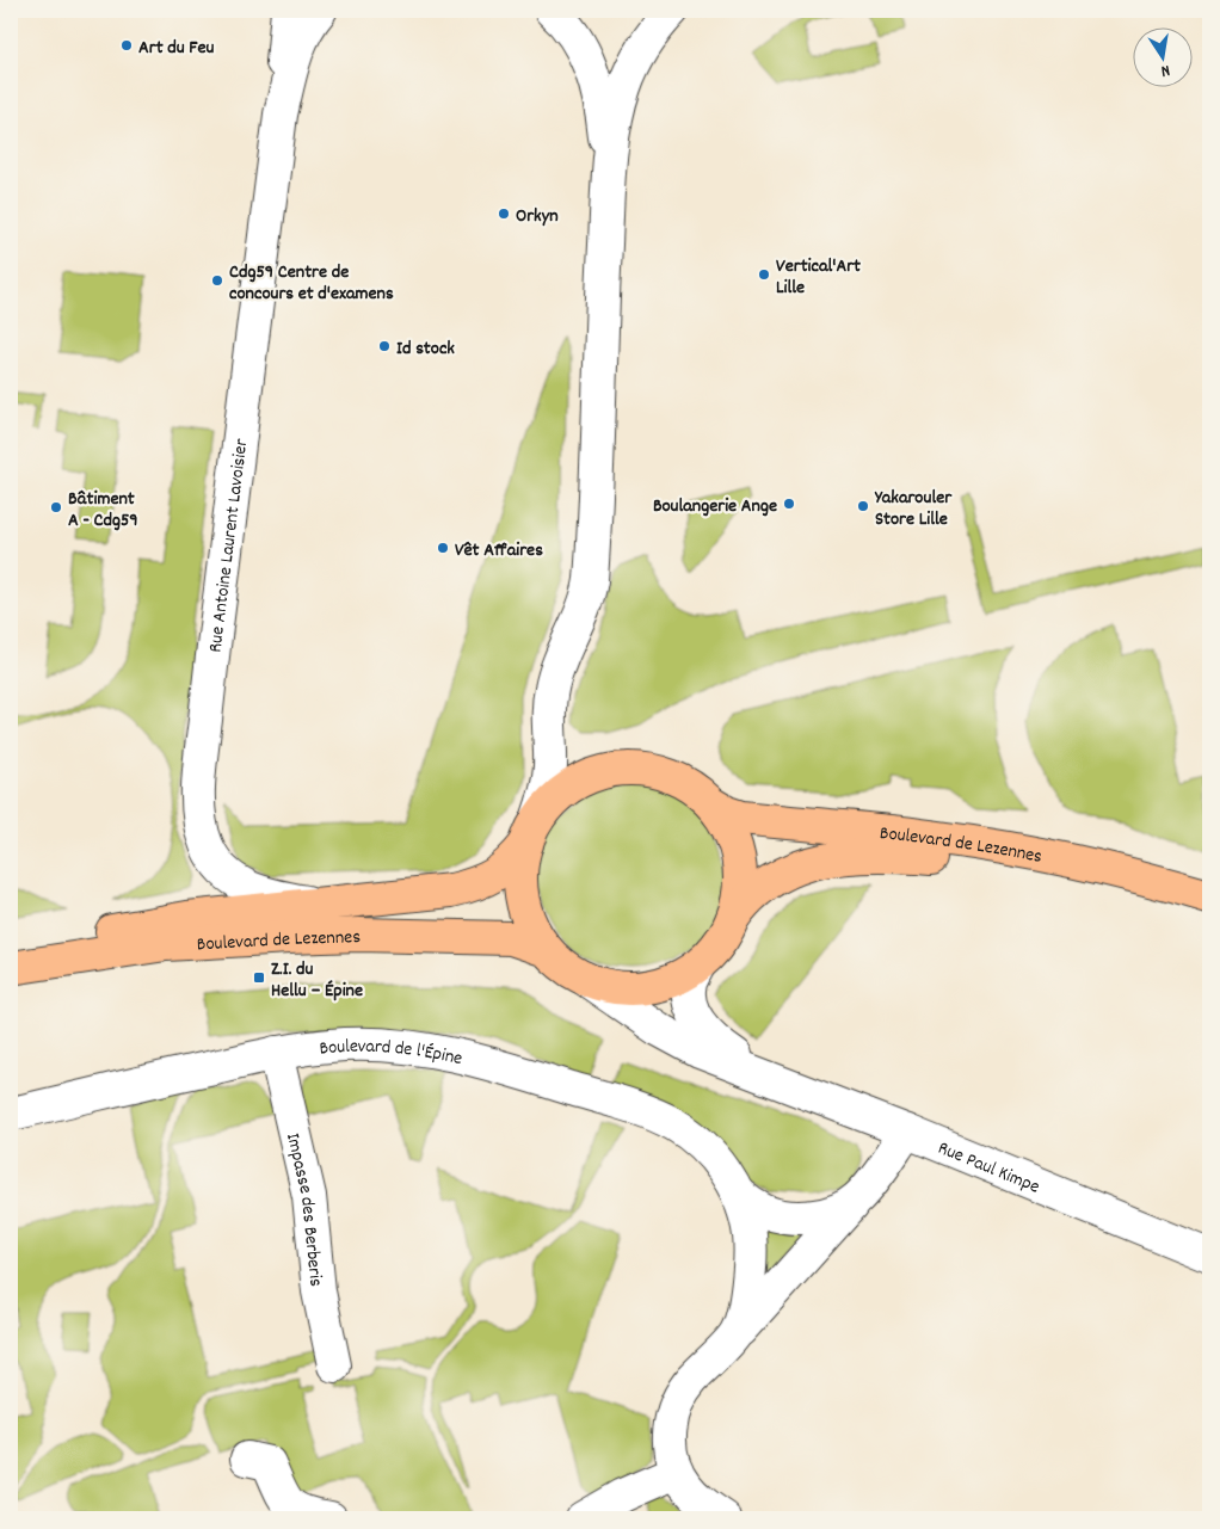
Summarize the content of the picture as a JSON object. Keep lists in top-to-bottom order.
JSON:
{
  "streets": {
    "main road": ["Boulevard de Lezennes"],
    "street": [
      "Rue Antoine Laurent Lavoisier",
      "Boulevard de l'Épine",
      "Rue Paul Kimpe",
      "Impasse des Berberis"
    ]
  },
  "crossings": [
    ["Rue Antoine Laurent Lavoisier", "Boulevard de Lezennes"],
    ["Boulevard de l'Épine", "Rue Paul Kimpe"],
    ["Boulevard de l'Épine", "Impasse des Berberis"]
  ],
  "places": {
    "other": [
      "Art du Feu",
      "Orkyn",
      "Vertical'Art Lille",
      "Cdg59 Centre de concours et d'examens",
      "Id stock",
      "Boulangerie Ange",
      "Yakarouler Store Lille",
      "Bâtiment A - Cdg59",
      "Vêt Affaires"
    ],
    "transit": ["Z.I. du Hellu – Épine"]
  },
  "north": "bottom"
}
